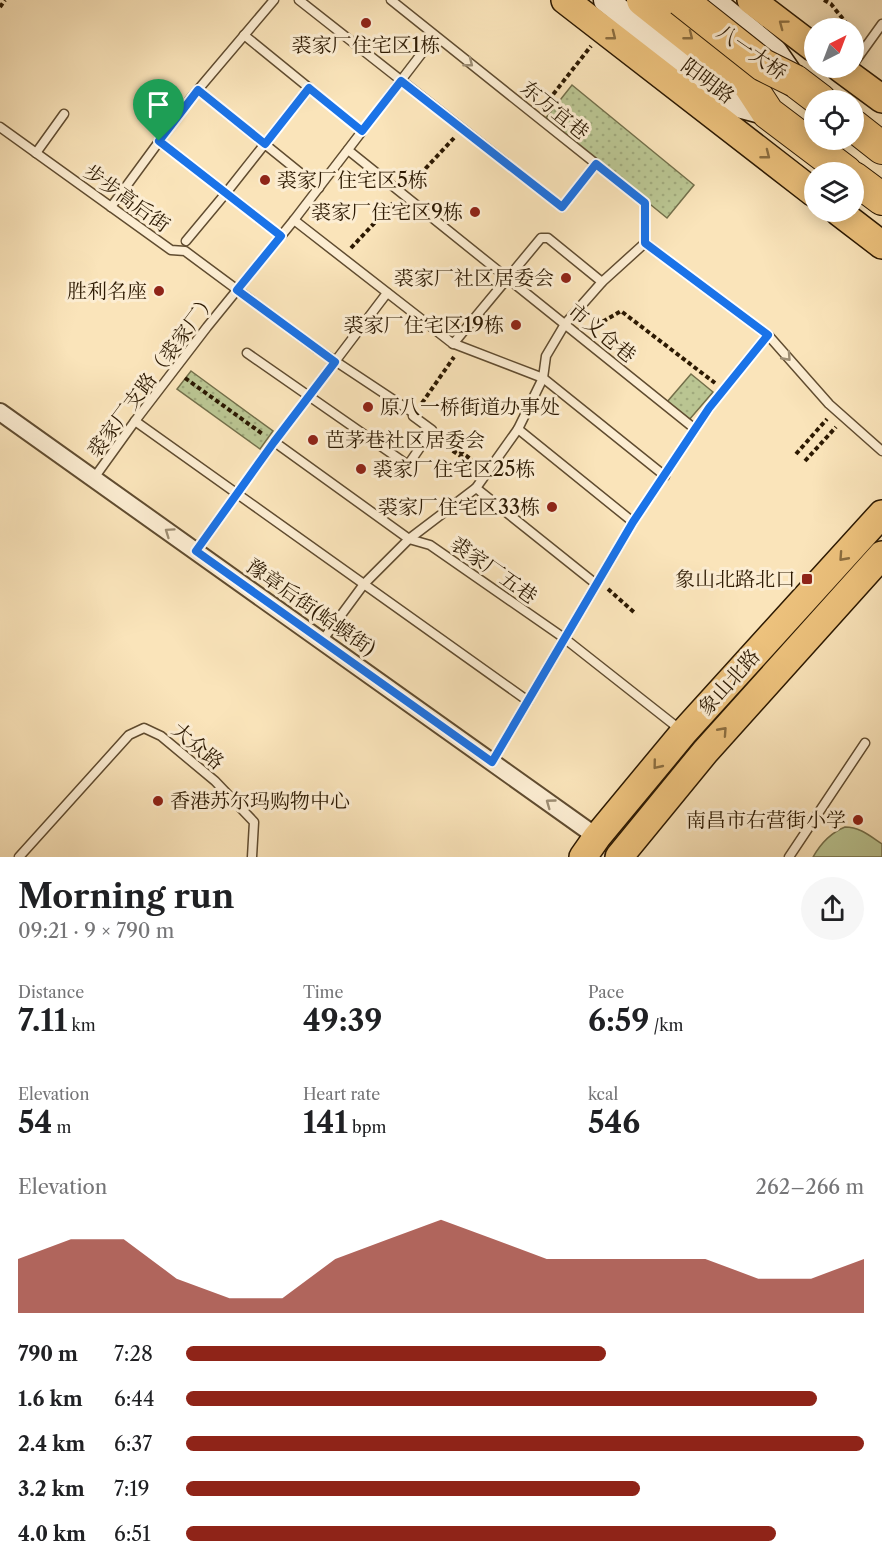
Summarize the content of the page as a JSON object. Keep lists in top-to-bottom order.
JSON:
{
  "streets": {
    "highway": ["八一大桥", "阳明路"],
    "main road": ["象山北路"],
    "street": ["豫章后街(蛤蟆街)"],
    "lane": [
      "东万宜巷",
      "步步高后街",
      "市义仓巷",
      "裘家厂支路（裘家厂）",
      "裘家厂五巷",
      "大众路"
    ]
  },
  "crossings": [
    ["八一大桥", "阳明路"],
    ["东万宜巷", "裘家厂支路（裘家厂）"],
    ["步步高后街", "裘家厂支路（裘家厂）"],
    ["市义仓巷", "裘家厂支路（裘家厂）"],
    ["裘家厂支路（裘家厂）", "豫章后街(蛤蟆街)"],
    ["裘家厂五巷", "象山北路"],
    ["豫章后街(蛤蟆街)", "象山北路"]
  ],
  "one_way": ["东万宜巷"],
  "places": {
    "other": [
      "裘家厂住宅区1栋",
      "裘家厂住宅区5栋",
      "裘家厂住宅区9栋",
      "裘家厂社区居委会",
      "胜利名座",
      "裘家厂住宅区19栋",
      "原八一桥街道办事处",
      "芭茅巷社区居委会",
      "裘家厂住宅区25栋",
      "裘家厂住宅区33栋",
      "香港苏尔玛购物中心",
      "南昌市右营街小学"
    ],
    "transit": ["象山北路北口"]
  },
  "north": "top right",
  "page": {
    "heading": ["Morning run", "09:21 · 9 × 790 m"],
    "stats": [
      ["Distance", "7.11 km"],
      ["Time", "49:39"],
      ["Pace", "6:59 /km"],
      ["Elevation", "54 m"],
      ["Heart rate", "141 bpm"],
      ["kcal", "546"]
    ],
    "chart": ["Elevation", "262–266 m"],
    "list": [
      {
        "name": "790 m",
        "note": "7:28"
      },
      {
        "name": "1.6 km",
        "note": "6:44"
      },
      {
        "name": "2.4 km",
        "note": "6:37"
      },
      {
        "name": "3.2 km",
        "note": "7:19"
      },
      {
        "name": "4.0 km",
        "note": "6:51"
      }
    ]
  }
}
